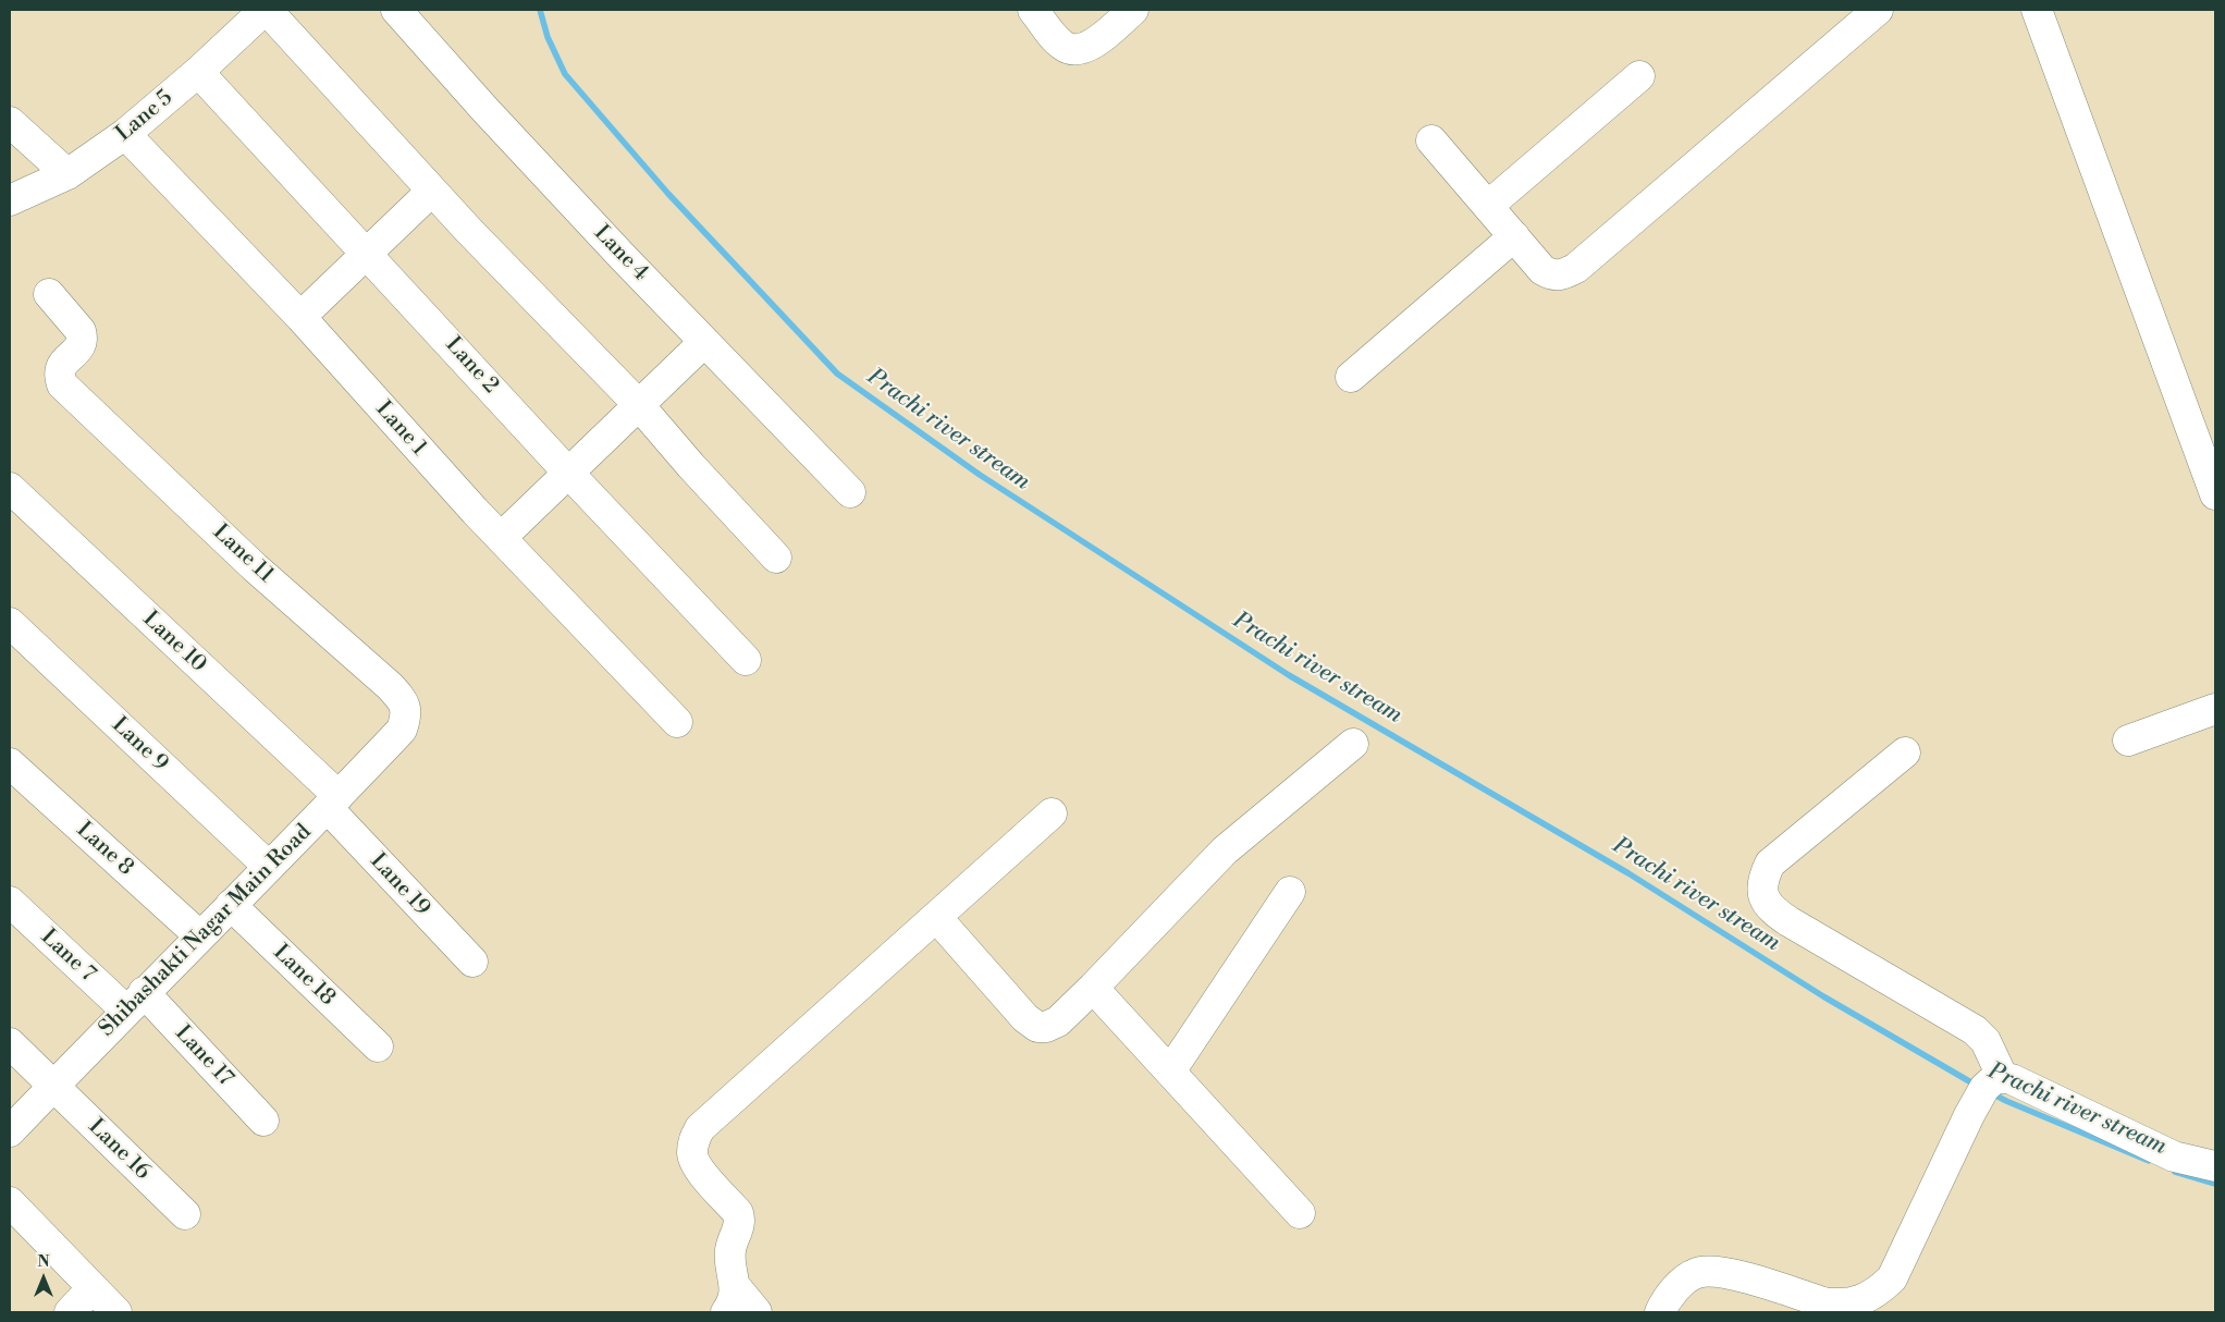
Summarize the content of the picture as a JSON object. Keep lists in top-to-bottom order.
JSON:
{
  "streets": {
    "street": [
      "Lane 5",
      "Lane 4",
      "Lane 2",
      "Lane 1",
      "Lane 11",
      "Lane 10",
      "Lane 9",
      "Lane 8",
      "Lane 19",
      "Shibashakti Nagar Main Road",
      "Lane 7",
      "Lane 18",
      "Lane 17",
      "Lane 16"
    ]
  },
  "crossings": [
    ["Lane 5", "Lane 2"],
    ["Lane 5", "Lane 1"],
    ["Lane 11", "Shibashakti Nagar Main Road"],
    ["Lane 10", "Lane 19"],
    ["Lane 10", "Shibashakti Nagar Main Road"],
    ["Lane 9", "Shibashakti Nagar Main Road"],
    ["Lane 8", "Shibashakti Nagar Main Road"],
    ["Lane 19", "Shibashakti Nagar Main Road"],
    ["Shibashakti Nagar Main Road", "Lane 7"],
    ["Shibashakti Nagar Main Road", "Lane 18"],
    ["Shibashakti Nagar Main Road", "Lane 17"],
    ["Shibashakti Nagar Main Road", "Lane 16"],
    ["Lane 7", "Lane 17"]
  ],
  "water": ["Prachi river stream"],
  "north": "top"
}
